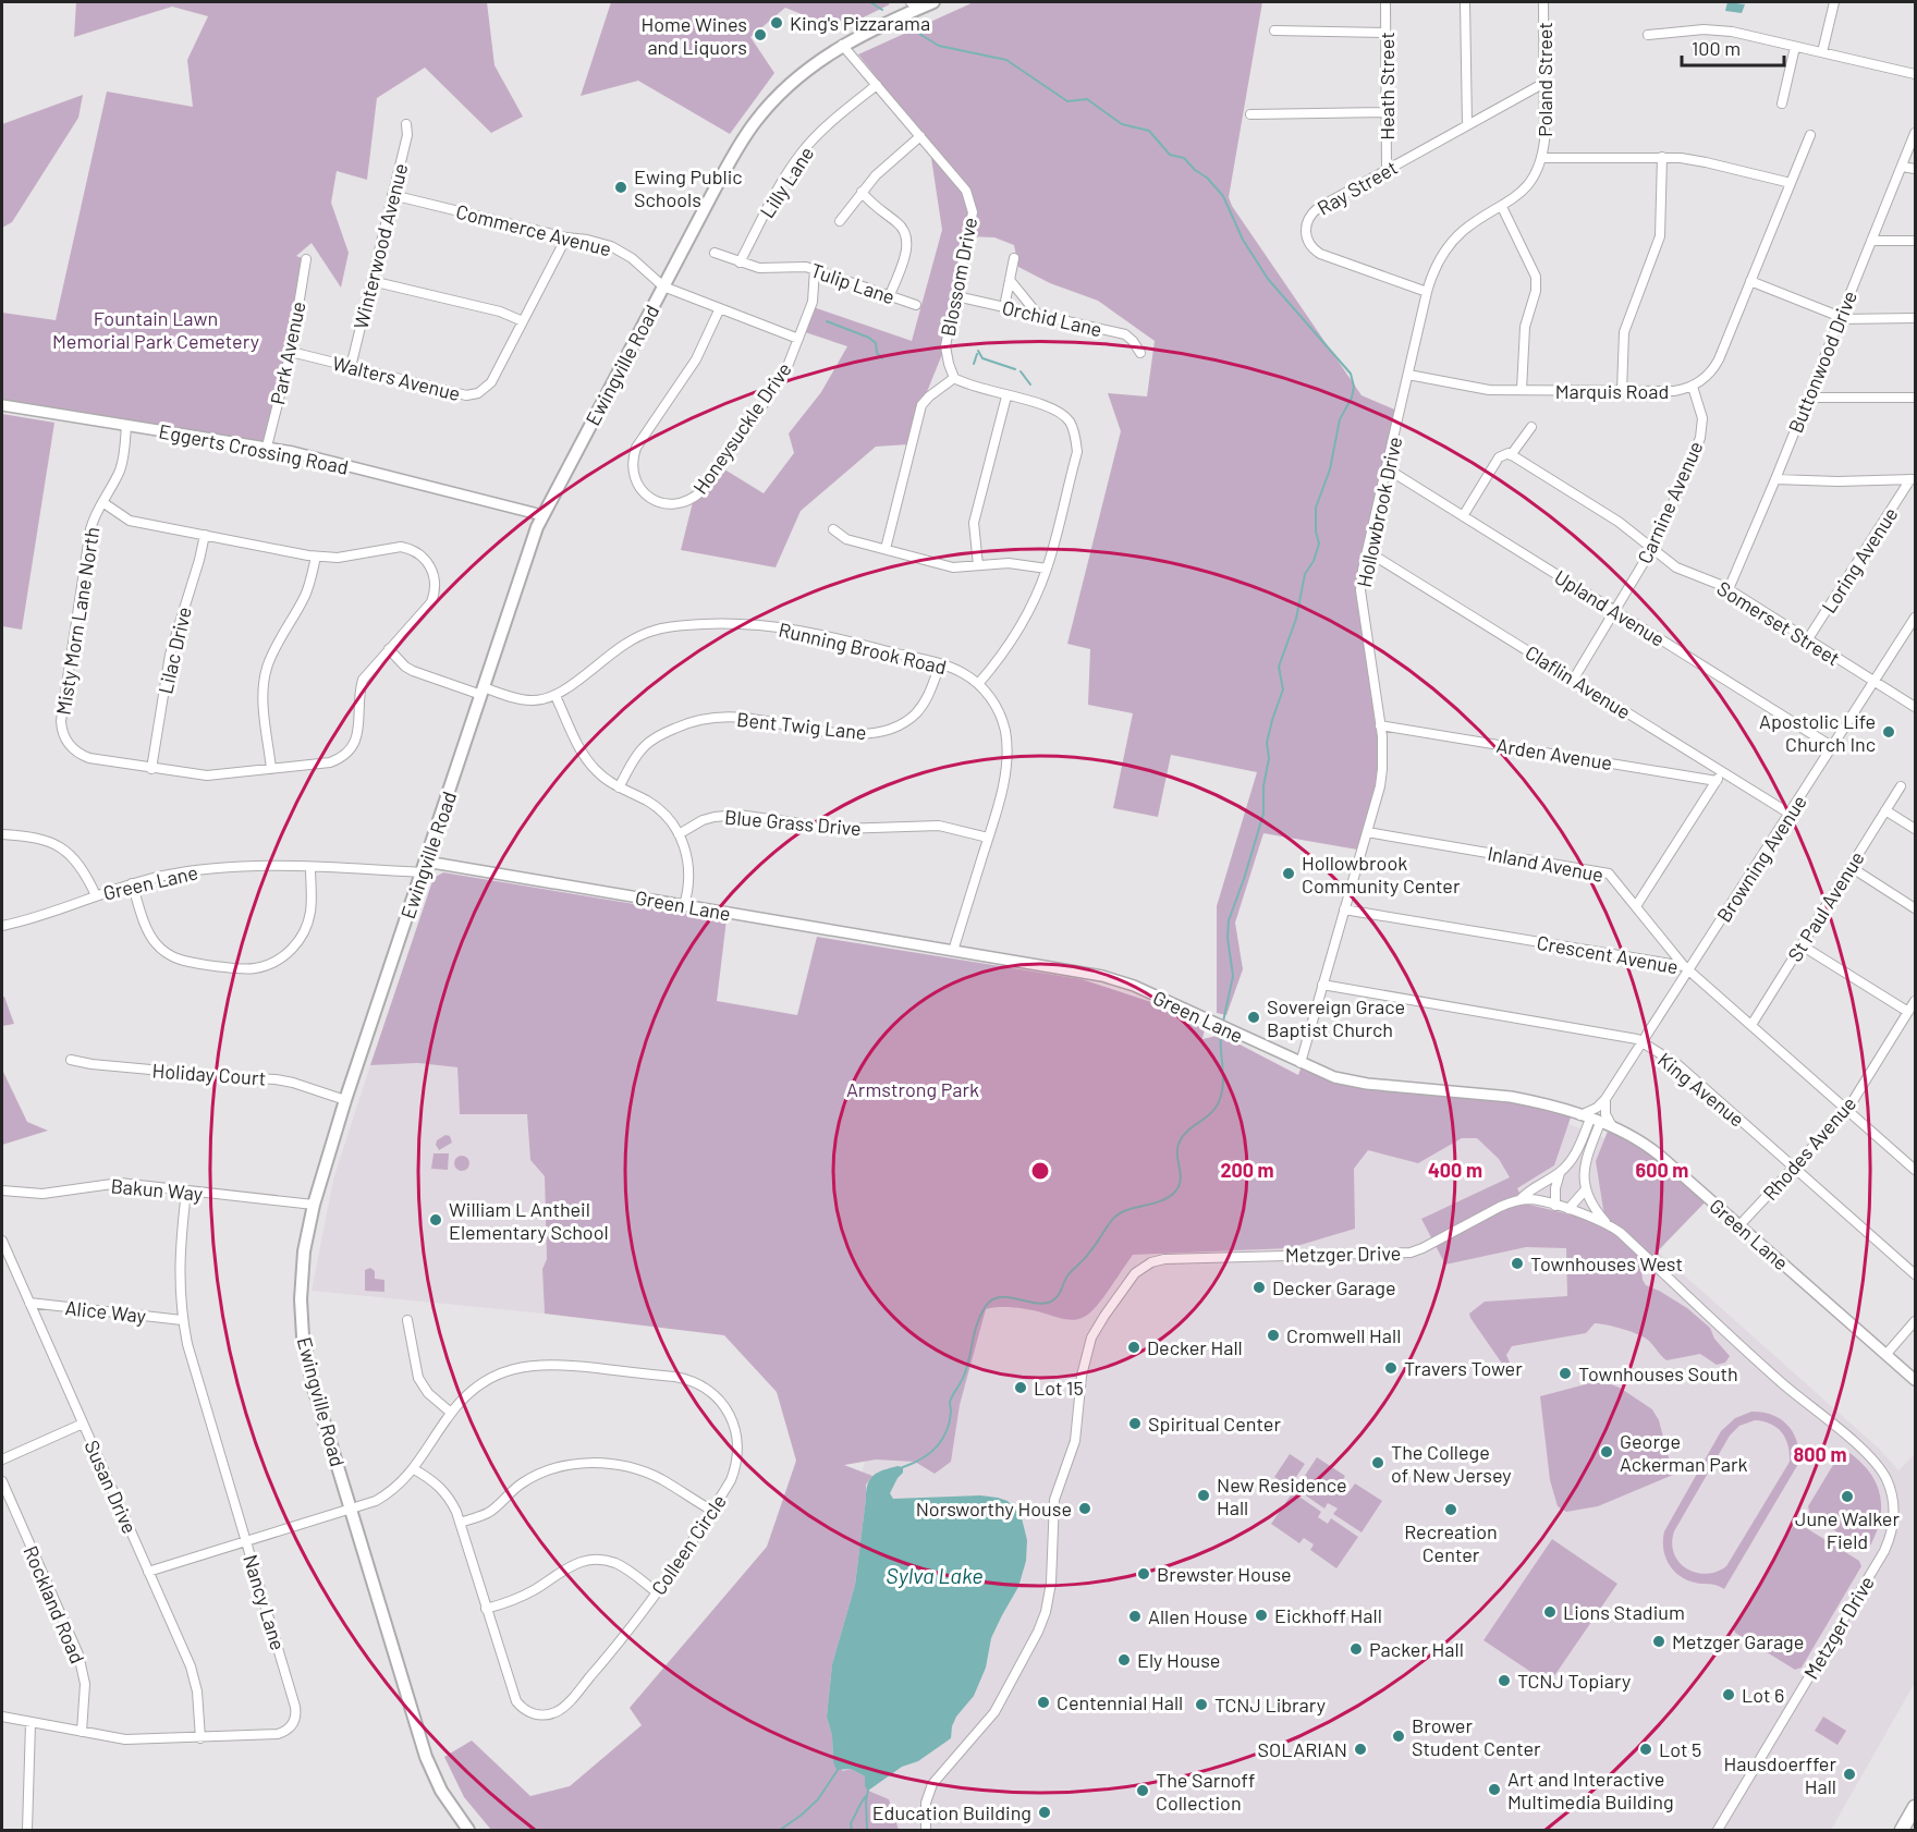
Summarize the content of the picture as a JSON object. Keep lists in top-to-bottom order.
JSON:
{
  "streets": {
    "main road": ["Ewingville Road"],
    "street": [
      "Poland Street",
      "Heath Street",
      "Lilly Lane",
      "Ray Street",
      "Commerce Avenue",
      "Winterwood Avenue",
      "Blossom Drive",
      "Tulip Lane",
      "Orchid Lane",
      "Park Avenue",
      "Buttonwood Drive",
      "Walters Avenue",
      "Marquis Road",
      "Honeysuckle Drive",
      "Eggerts Crossing Road",
      "Carnine Avenue",
      "Hollowbrook Drive",
      "Loring Avenue",
      "Upland Avenue",
      "Misty Morn Lane North",
      "Somerset Street",
      "Running Brook Road",
      "Lilac Drive",
      "Claflin Avenue",
      "Bent Twig Lane",
      "Arden Avenue",
      "Blue Grass Drive",
      "Browning Avenue",
      "Inland Avenue",
      "Green Lane",
      "St Paul Avenue",
      "Crescent Avenue",
      "Holiday Court",
      "King Avenue",
      "Rhodes Avenue",
      "Bakun Way",
      "Metzger Drive",
      "Alice Way",
      "Susan Drive",
      "Colleen Circle",
      "Nancy Lane",
      "Rockland Road"
    ]
  },
  "crossings": [
    ["Poland Street", "Ray Street"],
    ["Poland Street", "Hollowbrook Drive"],
    ["Heath Street", "Ray Street"],
    ["Lilly Lane", "Blossom Drive"],
    ["Lilly Lane", "Tulip Lane"],
    ["Ray Street", "Hollowbrook Drive"],
    ["Commerce Avenue", "Winterwood Avenue"],
    ["Commerce Avenue", "Ewingville Road"],
    ["Commerce Avenue", "Walters Avenue"],
    ["Commerce Avenue", "Honeysuckle Drive"],
    ["Winterwood Avenue", "Walters Avenue"],
    ["Blossom Drive", "Orchid Lane"],
    ["Blossom Drive", "Ewingville Road"],
    ["Park Avenue", "Walters Avenue"],
    ["Park Avenue", "Eggerts Crossing Road"],
    ["Buttonwood Drive", "Somerset Street"],
    ["Ewingville Road", "Honeysuckle Drive"],
    ["Ewingville Road", "Eggerts Crossing Road"],
    ["Ewingville Road", "Green Lane"],
    ["Ewingville Road", "Holiday Court"],
    ["Ewingville Road", "Bakun Way"],
    ["Ewingville Road", "Colleen Circle"],
    ["Marquis Road", "Carnine Avenue"],
    ["Marquis Road", "Hollowbrook Drive"],
    ["Eggerts Crossing Road", "Misty Morn Lane North"],
    ["Carnine Avenue", "Upland Avenue"],
    ["Carnine Avenue", "Somerset Street"],
    ["Carnine Avenue", "Claflin Avenue"],
    ["Hollowbrook Drive", "Upland Avenue"],
    ["Hollowbrook Drive", "Claflin Avenue"],
    ["Hollowbrook Drive", "Arden Avenue"],
    ["Hollowbrook Drive", "Inland Avenue"],
    ["Hollowbrook Drive", "Green Lane"],
    ["Hollowbrook Drive", "Crescent Avenue"],
    ["Hollowbrook Drive", "King Avenue"],
    ["Loring Avenue", "Somerset Street"],
    ["Upland Avenue", "Browning Avenue"],
    ["Misty Morn Lane North", "Lilac Drive"],
    ["Somerset Street", "Browning Avenue"],
    ["Running Brook Road", "Bent Twig Lane"],
    ["Running Brook Road", "Blue Grass Drive"],
    ["Running Brook Road", "Green Lane"],
    ["Claflin Avenue", "Browning Avenue"],
    ["Browning Avenue", "Inland Avenue"],
    ["Browning Avenue", "Crescent Avenue"],
    ["Browning Avenue", "King Avenue"],
    ["Inland Avenue", "Crescent Avenue"],
    ["Green Lane", "Rhodes Avenue"],
    ["St Paul Avenue", "Crescent Avenue"],
    ["Crescent Avenue", "Rhodes Avenue"],
    ["King Avenue", "Rhodes Avenue"],
    ["Bakun Way", "Nancy Lane"],
    ["Alice Way", "Susan Drive"],
    ["Alice Way", "Nancy Lane"],
    ["Susan Drive", "Colleen Circle"],
    ["Susan Drive", "Nancy Lane"],
    ["Colleen Circle", "Nancy Lane"],
    ["Nancy Lane", "Rockland Road"]
  ],
  "water": ["Sylva Lake"],
  "parks": ["Fountain Lawn Memorial Park Cemetery", "Armstrong Park"],
  "places": [
    "King's Pizzarama",
    "Home Wines and Liquors",
    "Ewing Public Schools",
    "Apostolic Life Church Inc",
    "Hollowbrook Community Center",
    "Sovereign Grace Baptist Church",
    "William L Antheil Elementary School",
    "Townhouses West",
    "Decker Garage",
    "Cromwell Hall",
    "Decker Hall",
    "Travers Tower",
    "Townhouses South",
    "Lot 15",
    "Spiritual Center",
    "George Ackerman Park",
    "The College of New Jersey",
    "New Residence Hall",
    "June Walker Field",
    "Norsworthy House",
    "Recreation Center",
    "Brewster House",
    "Lions Stadium",
    "Eickhoff Hall",
    "Allen House",
    "Metzger Garage",
    "Packer Hall",
    "Ely House",
    "TCNJ Topiary",
    "Lot 6",
    "Centennial Hall",
    "TCNJ Library",
    "Brower Student Center",
    "SOLARIAN",
    "Lot 5",
    "Hausdoerffer Hall",
    "Art and Interactive Multimedia Building",
    "The Sarnoff Collection",
    "Education Building"
  ],
  "scale_bar": "100 m",
  "rings": [
    "200 m",
    "400 m",
    "600 m",
    "800 m"
  ]
}
